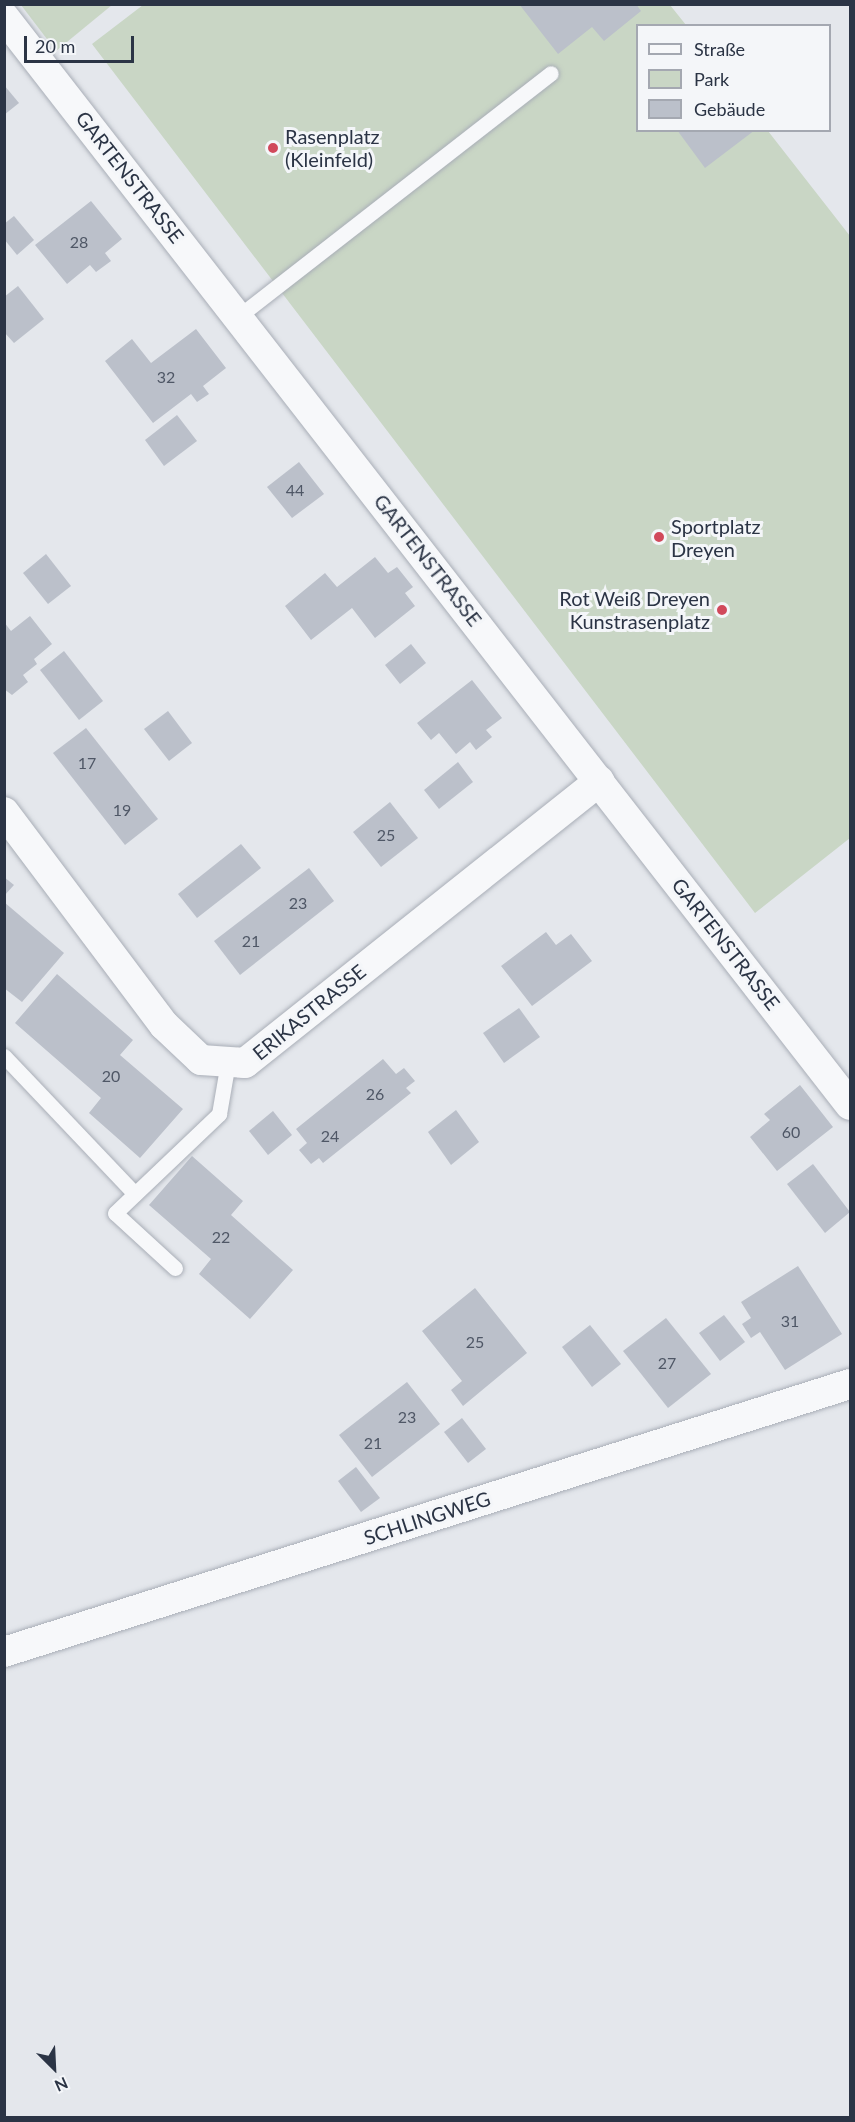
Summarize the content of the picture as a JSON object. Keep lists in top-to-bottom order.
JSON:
{
  "streets": {
    "street": ["GARTENSTRASSE", "ERIKASTRASSE", "SCHLINGWEG"]
  },
  "crossings": [
    ["GARTENSTRASSE", "ERIKASTRASSE"]
  ],
  "places": ["Rasenplatz (Kleinfeld)", "Sportplatz Dreyen", "Rot Weiß Dreyen Kunstrasenplatz"],
  "house_numbers": [
    "28",
    "32",
    "44",
    "17",
    "19",
    "25",
    "23",
    "21",
    "20",
    "26",
    "60",
    "24",
    "22",
    "31",
    "25",
    "27",
    "23",
    "21"
  ],
  "legend": ["Straße", "Park", "Gebäude"],
  "scale_bar": "20 m",
  "north": "bottom right"
}
